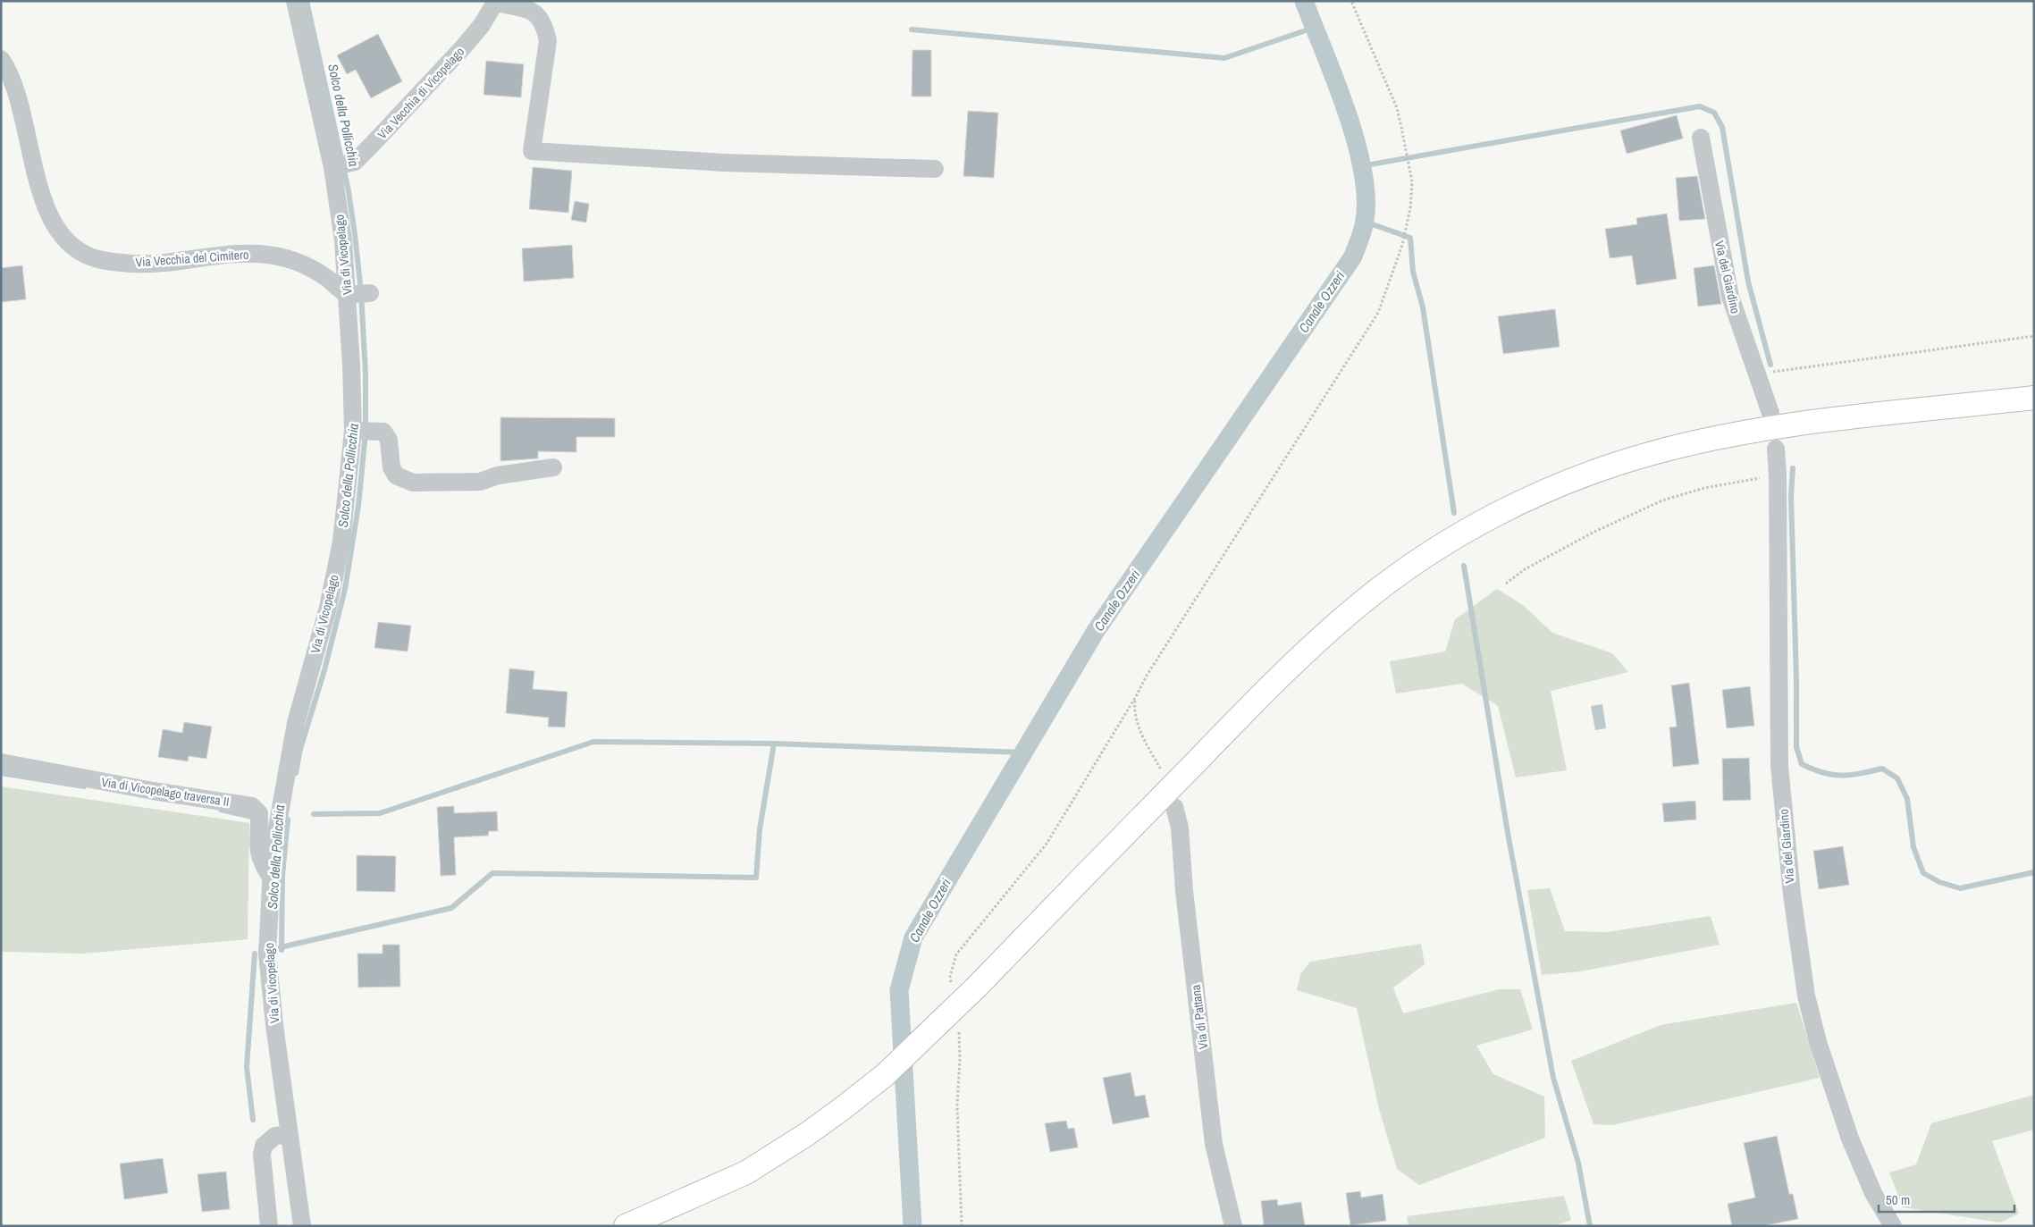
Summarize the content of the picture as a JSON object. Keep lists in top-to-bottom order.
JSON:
{
  "streets": {
    "street": [
      "Via Vecchia di Vicopelago",
      "Via di Vicopelago",
      "Via Vecchia del Cimitero",
      "Via del Giardino",
      "Via di Vicopelago traversa II",
      "Via di Pattana"
    ]
  },
  "crossings": [
    ["Via Vecchia di Vicopelago", "Via di Vicopelago"],
    ["Via di Vicopelago", "Via Vecchia del Cimitero"],
    ["Via di Vicopelago", "Via di Vicopelago traversa II"]
  ],
  "water": ["Solco della Pollicchia", "Canale Ozzeri"],
  "scale_bar": "50 m"
}
